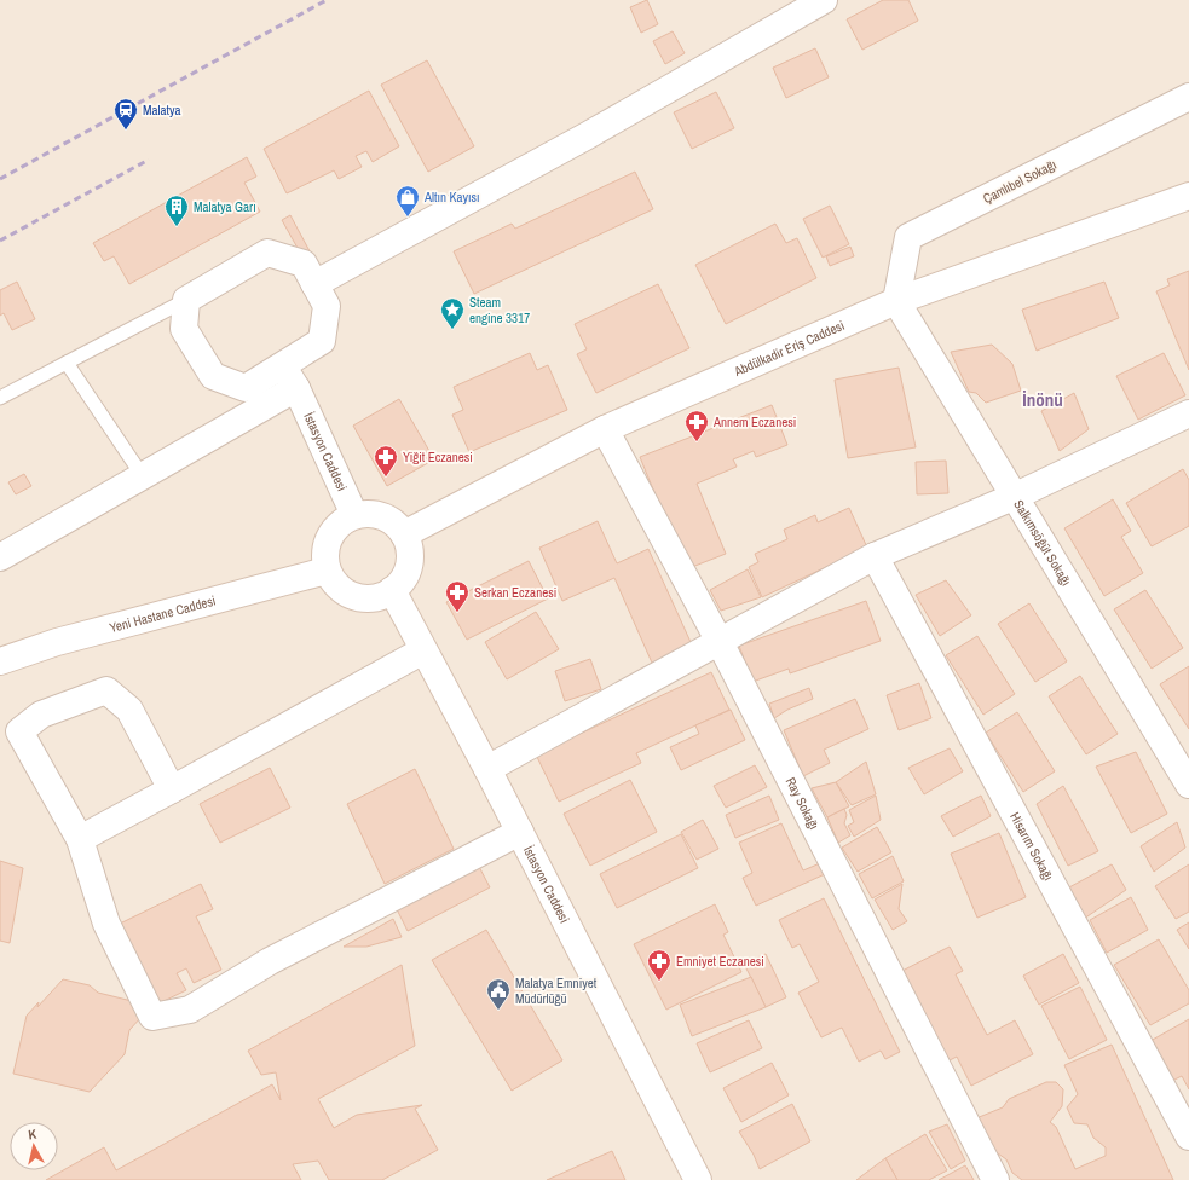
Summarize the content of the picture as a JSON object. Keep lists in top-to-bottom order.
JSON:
{
  "streets": {
    "street": [
      "Çamlıbel Sokağı",
      "Abdülkadir Eriş Caddesi",
      "İstasyon Caddesi",
      "Salkımsöğüt Sokağı",
      "Yeni Hastane Caddesi",
      "Ray Sokağı",
      "Hisarım Sokağı"
    ]
  },
  "crossings": [
    ["Çamlıbel Sokağı", "Abdülkadir Eriş Caddesi"],
    ["Çamlıbel Sokağı", "Salkımsöğüt Sokağı"],
    ["Abdülkadir Eriş Caddesi", "İstasyon Caddesi"],
    ["Abdülkadir Eriş Caddesi", "Salkımsöğüt Sokağı"],
    ["Abdülkadir Eriş Caddesi", "Yeni Hastane Caddesi"],
    ["Abdülkadir Eriş Caddesi", "Ray Sokağı"],
    ["İstasyon Caddesi", "Yeni Hastane Caddesi"]
  ],
  "districts": ["İnönü"],
  "places": {
    "station": ["Malatya"],
    "shop": ["Altın Kayısı"],
    "building": ["Malatya Garı"],
    "place": ["Steam engine 3317"],
    "pharmacy": [
      "Annem Eczanesi",
      "Yiğit Eczanesi",
      "Serkan Eczanesi",
      "Emniyet Eczanesi"
    ],
    "public building": ["Malatya Emniyet Müdürlüğü"]
  },
  "north": "top"
}
